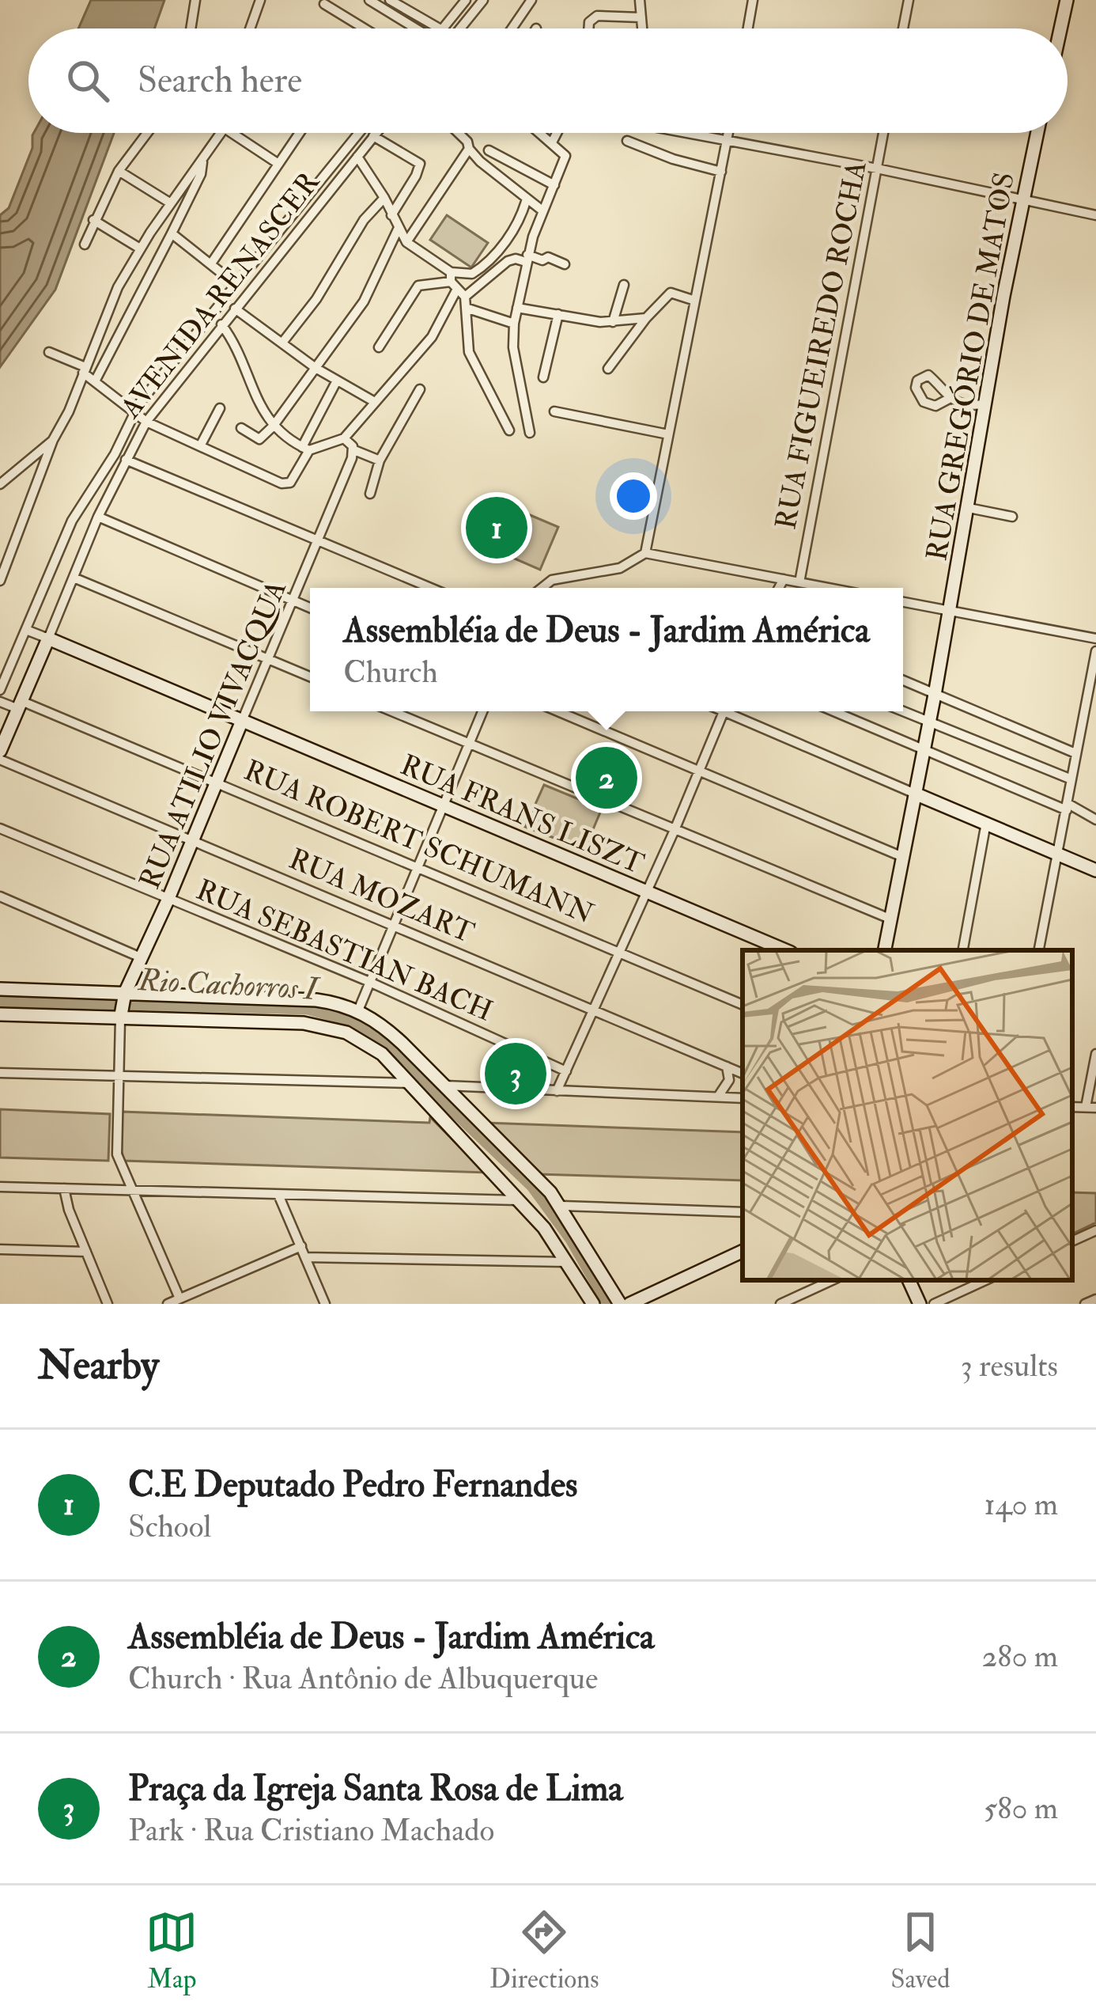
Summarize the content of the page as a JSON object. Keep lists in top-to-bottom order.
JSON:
{
  "streets": {
    "street": [
      "AVENIDA RENASCER",
      "RUA FIGUEIREDO ROCHA",
      "RUA GREGÓRIO DE MATOS",
      "RUA ATILIO VIVACQUA",
      "RUA FRANS LISZT",
      "RUA ROBERT SCHUMANN",
      "RUA MOZART",
      "RUA SEBASTIAN BACH"
    ]
  },
  "crossings": [
    ["AVENIDA RENASCER", "RUA FRANS LISZT"],
    ["RUA ATILIO VIVACQUA", "RUA FRANS LISZT"],
    ["RUA ATILIO VIVACQUA", "RUA ROBERT SCHUMANN"],
    ["RUA ATILIO VIVACQUA", "RUA MOZART"],
    ["RUA ATILIO VIVACQUA", "RUA SEBASTIAN BACH"]
  ],
  "water": ["Rio Cachorros I"],
  "page": {
    "search": "Search here",
    "pins": ["1", "2", "3"],
    "popup": ["Assembléia de Deus - Jardim América", "Church"],
    "heading": ["Nearby", "3 results"],
    "list": [
      {
        "mark": "1",
        "name": "C.E Deputado Pedro Fernandes",
        "note": "School",
        "value": "140 m"
      },
      {
        "mark": "2",
        "name": "Assembléia de Deus - Jardim América",
        "note": "Church · Rua Antônio de Albuquerque",
        "value": "280 m"
      },
      {
        "mark": "3",
        "name": "Praça da Igreja Santa Rosa de Lima",
        "note": "Park · Rua Cristiano Machado",
        "value": "580 m"
      }
    ],
    "nav": ["Map", "Directions", "Saved"]
  }
}
